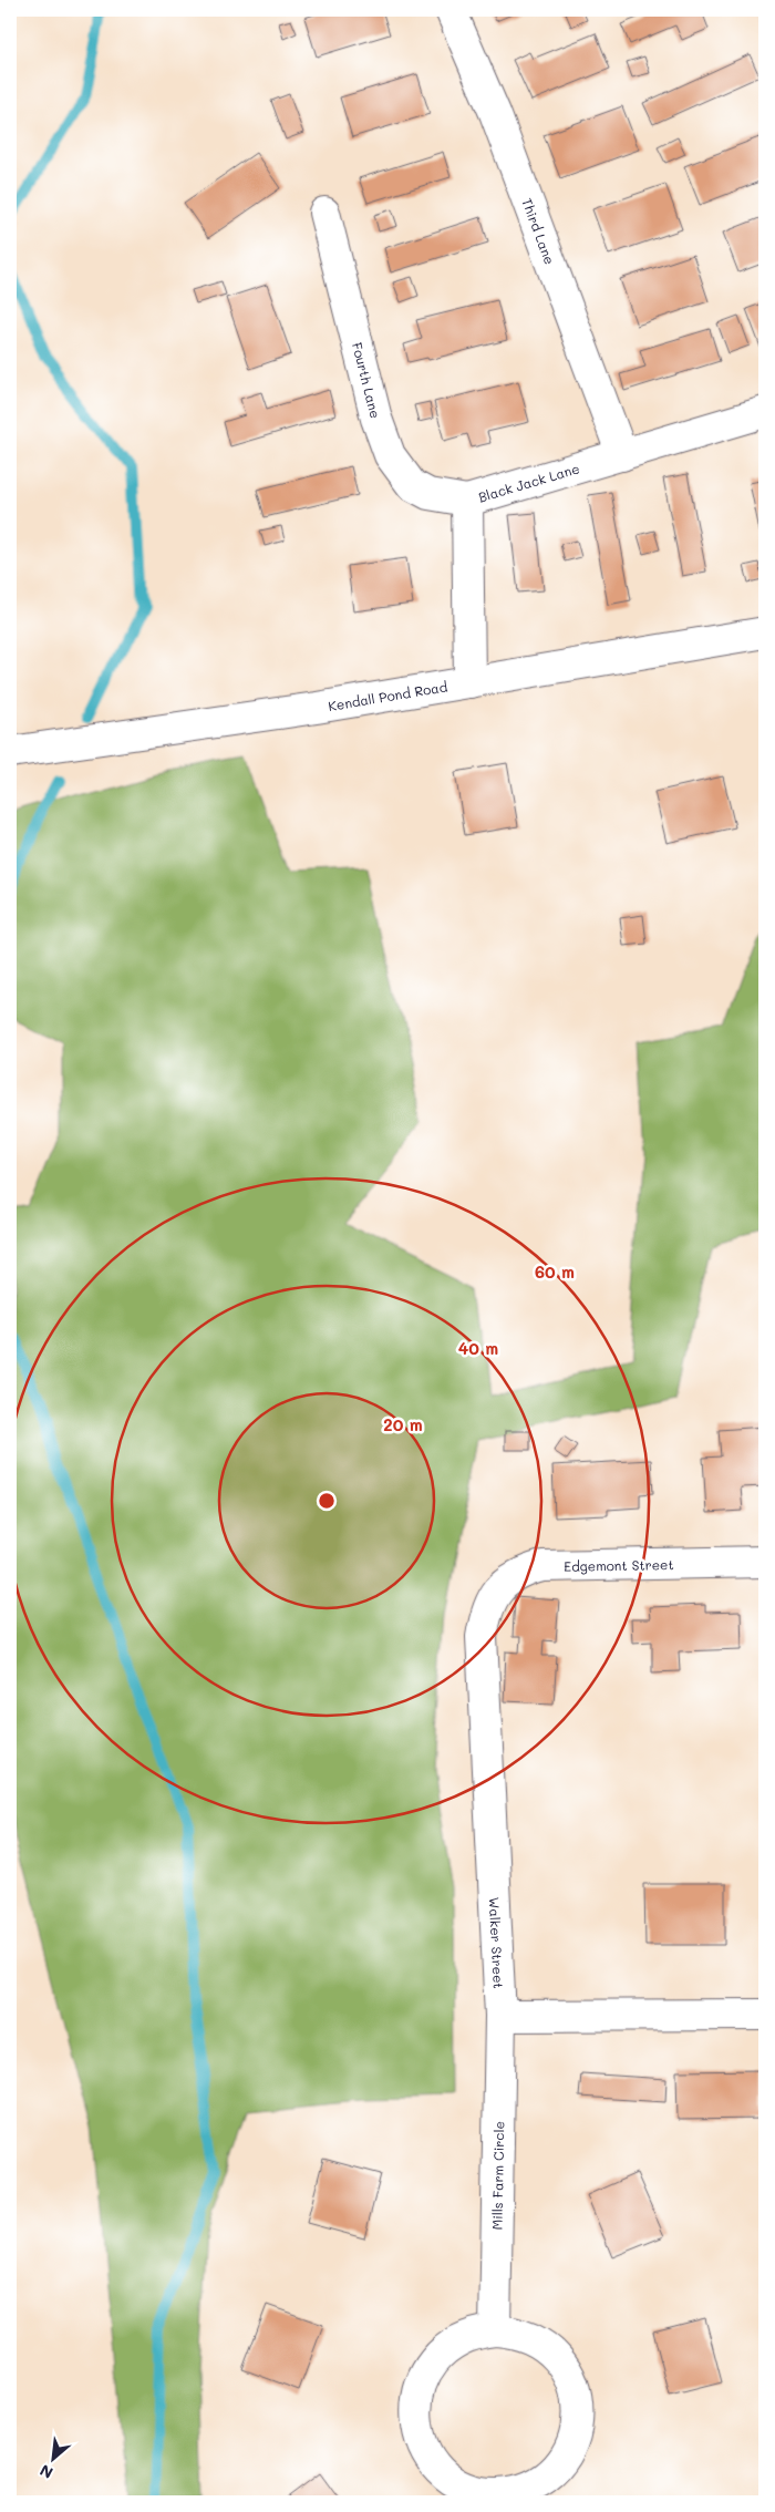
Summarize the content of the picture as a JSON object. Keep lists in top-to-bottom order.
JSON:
{
  "streets": {
    "street": [
      "Third Lane",
      "Fourth Lane",
      "Black Jack Lane",
      "Kendall Pond Road",
      "Edgemont Street",
      "Walker Street",
      "Mills Farm Circle"
    ]
  },
  "crossings": [
    ["Third Lane", "Black Jack Lane"],
    ["Fourth Lane", "Black Jack Lane"],
    ["Black Jack Lane", "Kendall Pond Road"],
    ["Edgemont Street", "Walker Street"],
    ["Walker Street", "Mills Farm Circle"]
  ],
  "north": "bottom left",
  "rings": ["60 m", "40 m", "20 m"]
}
